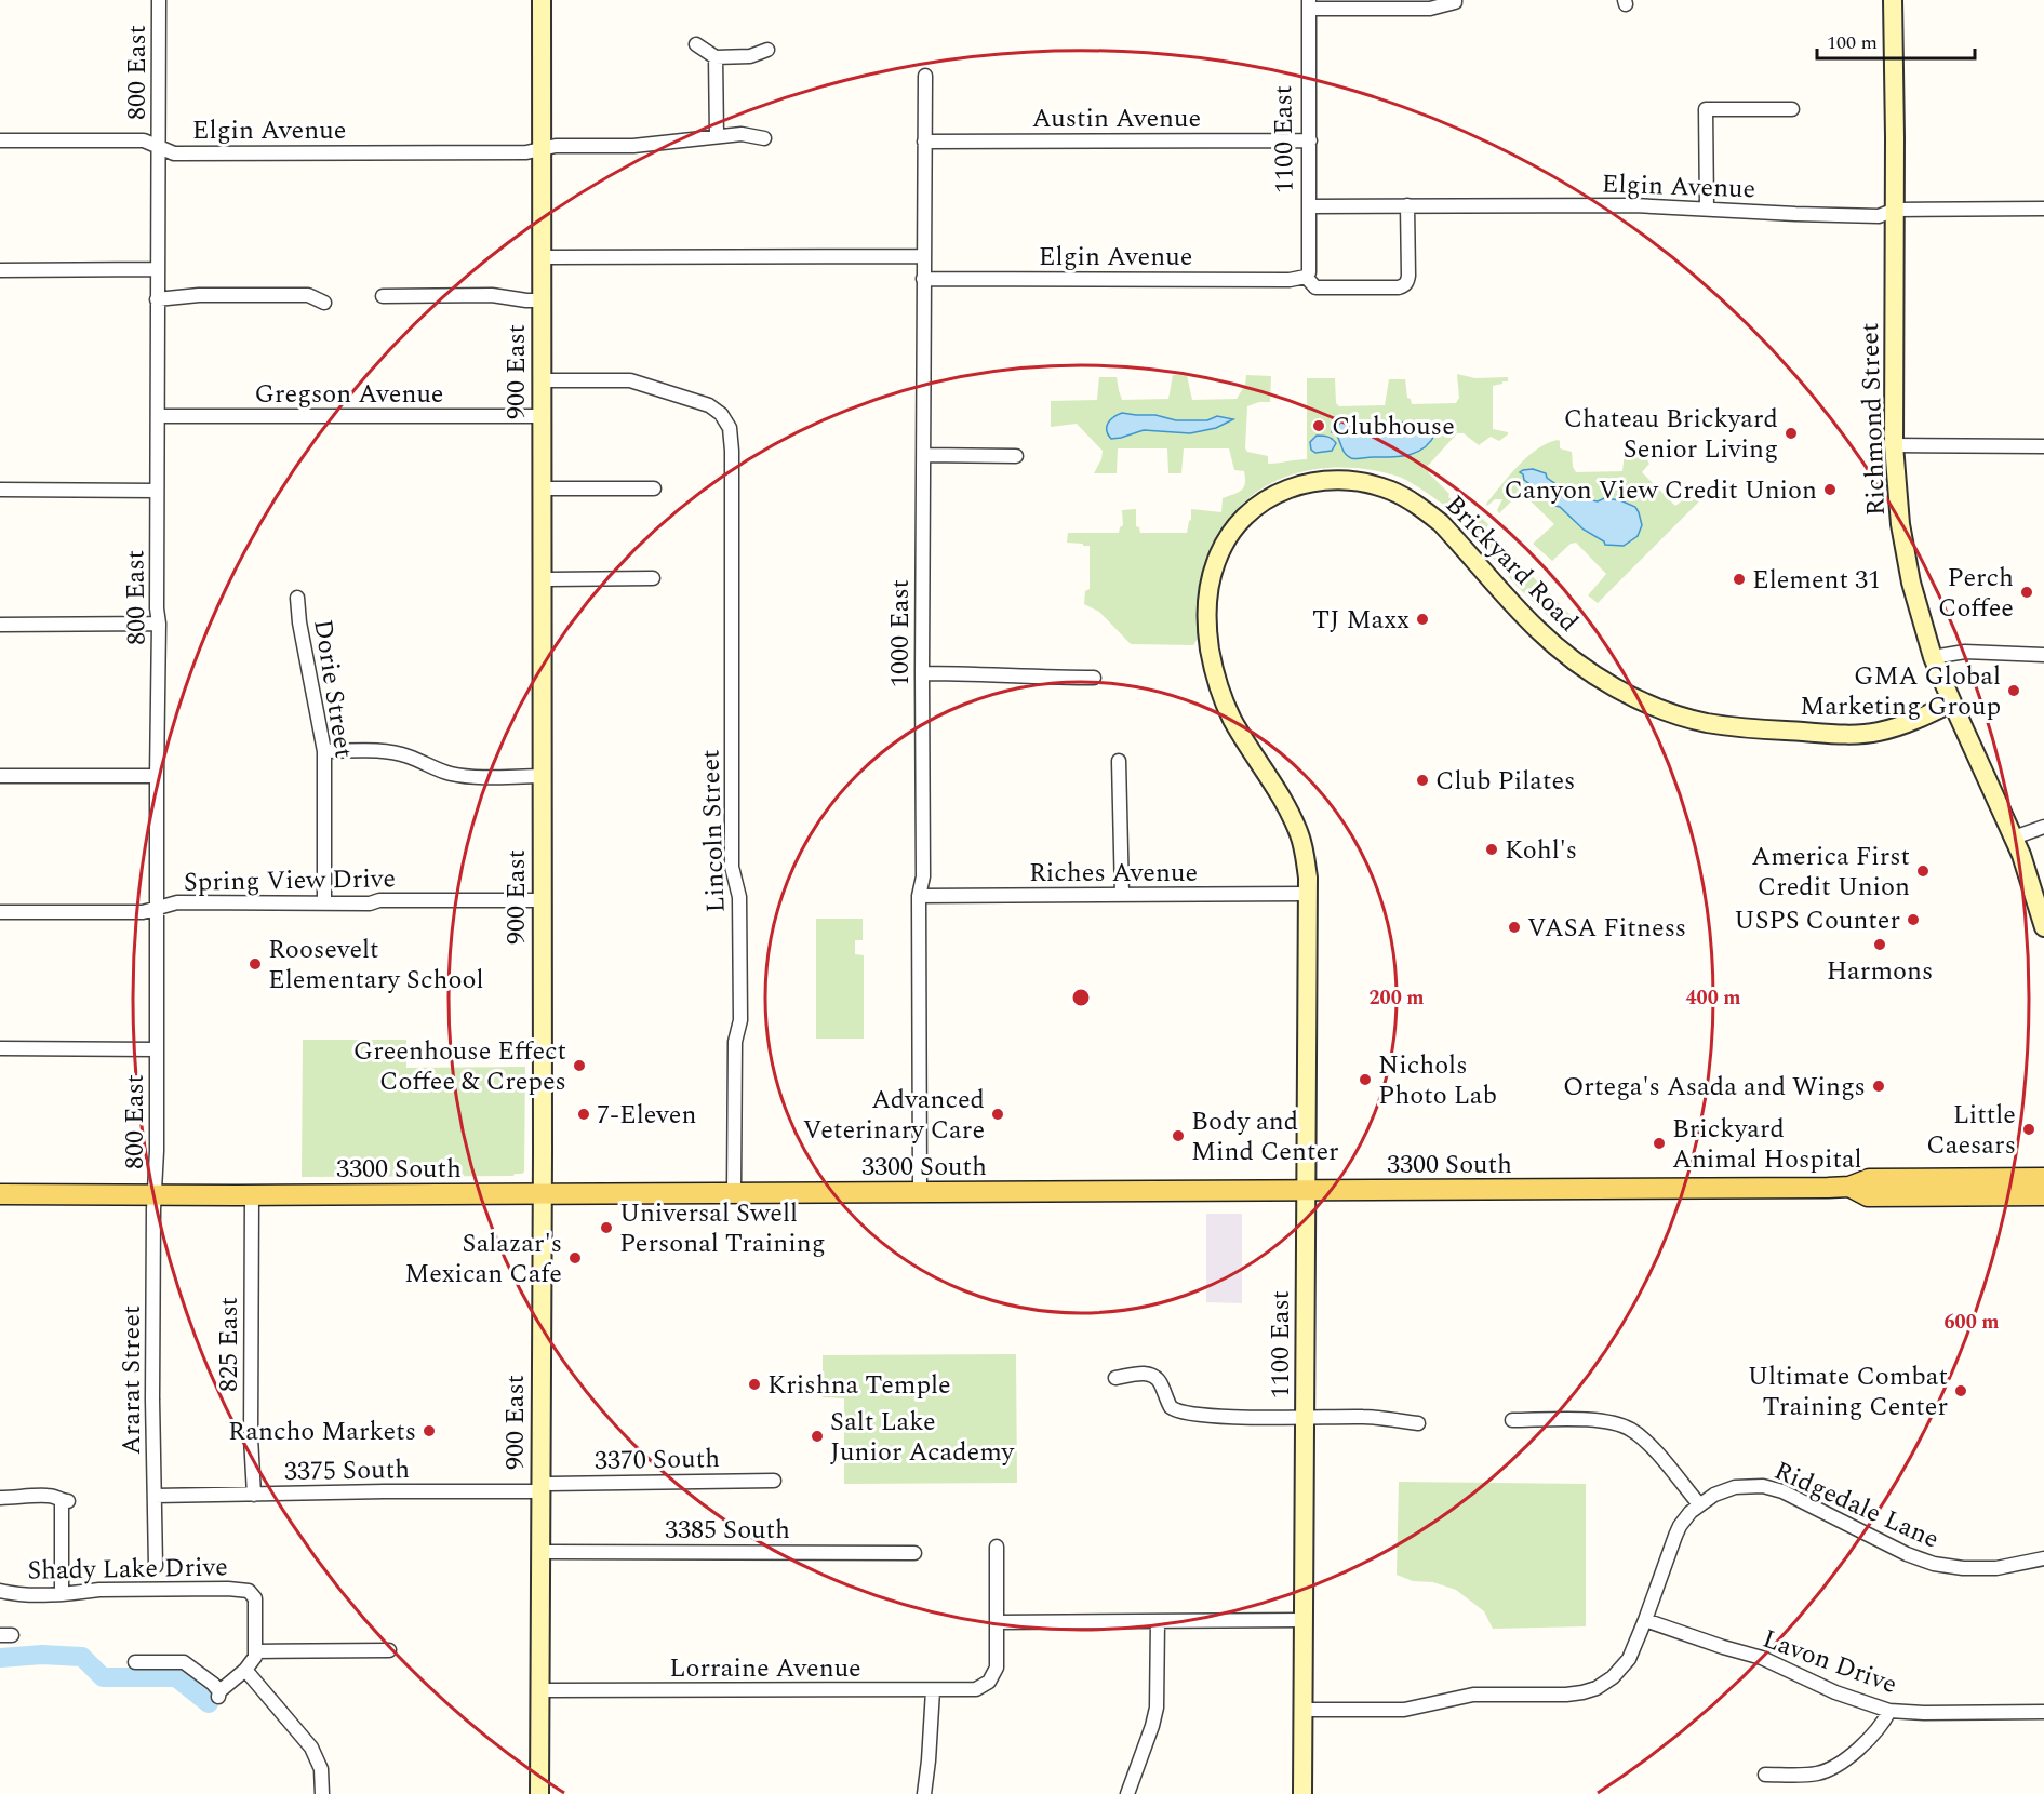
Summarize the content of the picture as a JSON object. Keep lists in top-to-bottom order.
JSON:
{
  "streets": {
    "main road": ["3300 South"],
    "street": [
      "800 East",
      "Austin Avenue",
      "Elgin Avenue",
      "1100 East",
      "900 East",
      "Gregson Avenue",
      "Richmond Street",
      "Brickyard Road",
      "1000 East",
      "Dorie Street",
      "Lincoln Street",
      "Riches Avenue",
      "Spring View Drive",
      "825 East",
      "Ararat Street",
      "3370 South",
      "3375 South",
      "Ridgedale Lane",
      "3385 South",
      "Shady Lake Drive",
      "Lavon Drive",
      "Lorraine Avenue"
    ]
  },
  "crossings": [
    ["800 East", "Elgin Avenue"],
    ["800 East", "Gregson Avenue"],
    ["800 East", "Spring View Drive"],
    ["800 East", "3300 South"],
    ["800 East", "Ararat Street"],
    ["Austin Avenue", "1100 East"],
    ["Austin Avenue", "1000 East"],
    ["Elgin Avenue", "1100 East"],
    ["Elgin Avenue", "900 East"],
    ["Elgin Avenue", "Richmond Street"],
    ["Elgin Avenue", "1000 East"],
    ["1100 East", "Brickyard Road"],
    ["1100 East", "Riches Avenue"],
    ["1100 East", "3300 South"],
    ["1100 East", "Ridgedale Lane"],
    ["900 East", "Gregson Avenue"],
    ["900 East", "Lincoln Street"],
    ["900 East", "Spring View Drive"],
    ["900 East", "3300 South"],
    ["900 East", "3370 South"],
    ["900 East", "3375 South"],
    ["900 East", "3385 South"],
    ["900 East", "Lorraine Avenue"],
    ["Richmond Street", "Brickyard Road"],
    ["Brickyard Road", "Riches Avenue"],
    ["1000 East", "Riches Avenue"],
    ["1000 East", "3300 South"],
    ["Dorie Street", "Spring View Drive"],
    ["Lincoln Street", "3300 South"],
    ["3300 South", "825 East"],
    ["3300 South", "Ararat Street"],
    ["825 East", "3375 South"],
    ["Ararat Street", "3375 South"],
    ["3370 South", "3375 South"],
    ["Ridgedale Lane", "Lavon Drive"]
  ],
  "places": [
    "Clubhouse",
    "Chateau Brickyard Senior Living",
    "Canyon View Credit Union",
    "Element 31",
    "Perch Coffee",
    "TJ Maxx",
    "GMA Global Marketing Group",
    "Club Pilates",
    "Kohl's",
    "America First Credit Union",
    "USPS Counter",
    "VASA Fitness",
    "Harmons",
    "Roosevelt Elementary School",
    "Greenhouse Effect Coffee & Crepes",
    "Nichols Photo Lab",
    "Ortega's Asada and Wings",
    "7-Eleven",
    "Advanced Veterinary Care",
    "Little Caesars",
    "Body and Mind Center",
    "Brickyard Animal Hospital",
    "Universal Swell Personal Training",
    "Salazar's Mexican Cafe",
    "Krishna Temple",
    "Ultimate Combat Training Center",
    "Rancho Markets",
    "Salt Lake Junior Academy"
  ],
  "scale_bar": "100 m",
  "rings": ["200 m", "400 m", "600 m"]
}
